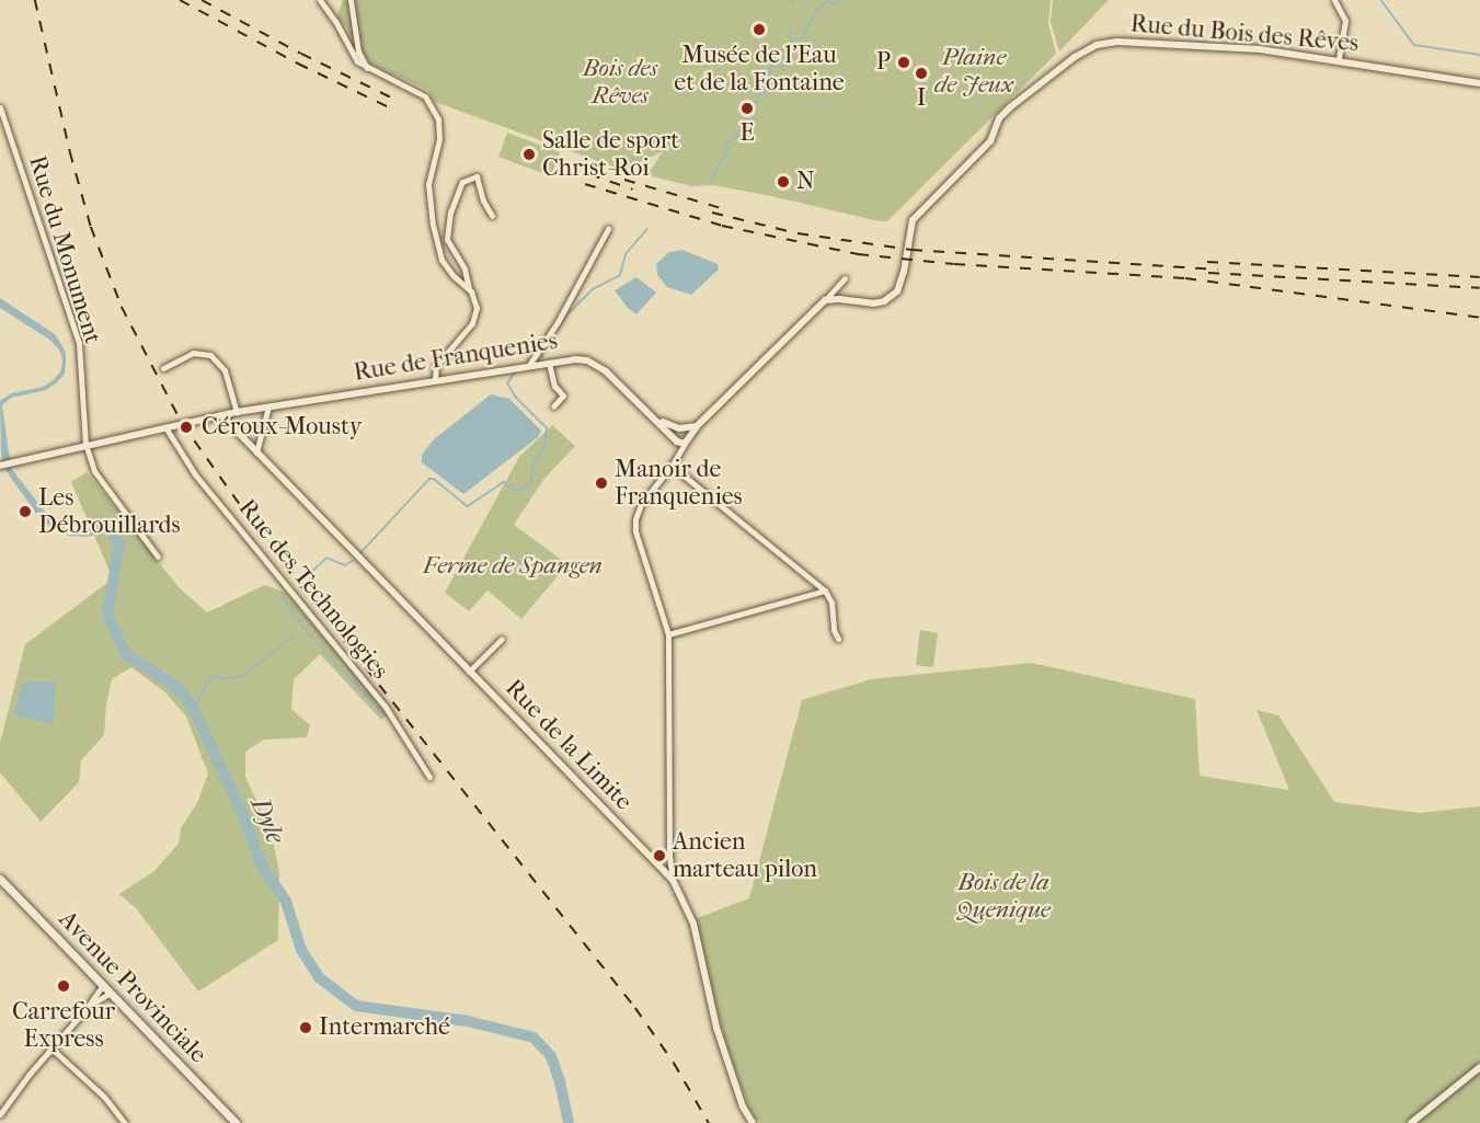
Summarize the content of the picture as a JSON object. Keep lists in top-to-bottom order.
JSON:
{
  "streets": {
    "main road": ["Avenue Provinciale"],
    "street": [
      "Rue du Bois des Rêves",
      "Rue du Monument",
      "Rue de Franquenies",
      "Rue des Technologies",
      "Rue de la Limite"
    ]
  },
  "crossings": [
    ["Rue du Monument", "Rue de Franquenies"],
    ["Rue de Franquenies", "Rue des Technologies"],
    ["Rue de Franquenies", "Rue de la Limite"]
  ],
  "water": ["Dyle"],
  "parks": [
    "Plaine de Jeux",
    "Bois des Rêves",
    "Ferme de Spangen",
    "Bois de la Quenique"
  ],
  "places": [
    "Musée de l'Eau et de la Fontaine",
    "P",
    "I",
    "E",
    "Salle de sport Christ-Roi",
    "N",
    "Céroux-Mousty",
    "Manoir de Franquenies",
    "Les Débrouillards",
    "Ancien marteau pilon",
    "Carrefour Express",
    "Intermarché"
  ]
}
